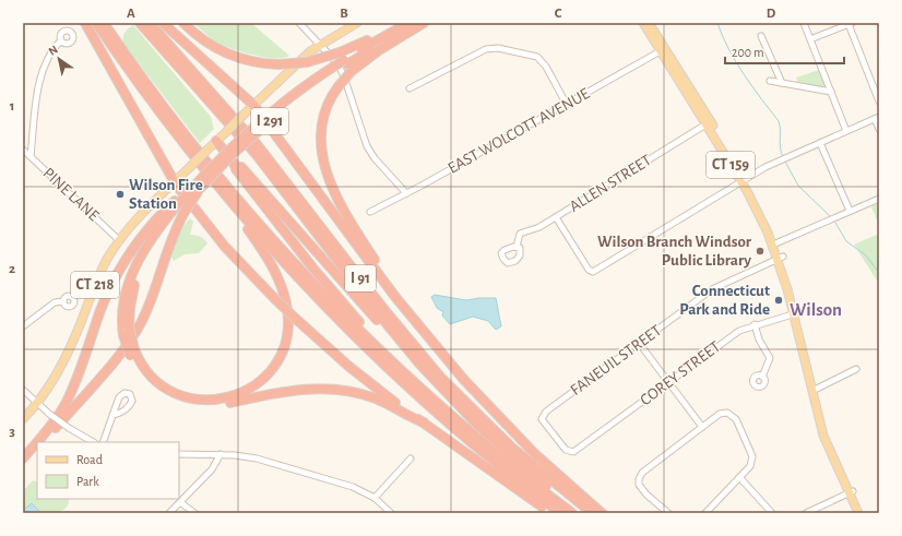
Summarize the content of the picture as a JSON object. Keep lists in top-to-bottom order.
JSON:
{
  "streets": {
    "highway": ["I 291", "I 91"],
    "main road": ["CT 159", "CT 218"],
    "street": [
      "EAST WOLCOTT AVENUE",
      "ALLEN STREET",
      "PINE LANE",
      "FANEUIL STREET",
      "COREY STREET"
    ]
  },
  "crossings": [
    ["EAST WOLCOTT AVENUE", "CT 159"],
    ["CT 159", "ALLEN STREET"],
    ["CT 159", "FANEUIL STREET"],
    ["CT 159", "COREY STREET"],
    ["PINE LANE", "CT 218"],
    ["FANEUIL STREET", "COREY STREET"]
  ],
  "districts": ["Wilson"],
  "places": ["Wilson Fire Station", "Wilson Branch Windsor Public Library", "Connecticut Park and Ride"],
  "legend": ["Road", "Park"],
  "scale_bar": "200 m",
  "north": "top left",
  "grid": {
    "columns": [
      "A",
      "B",
      "C",
      "D"
    ],
    "rows": ["1", "2", "3"]
  }
}
